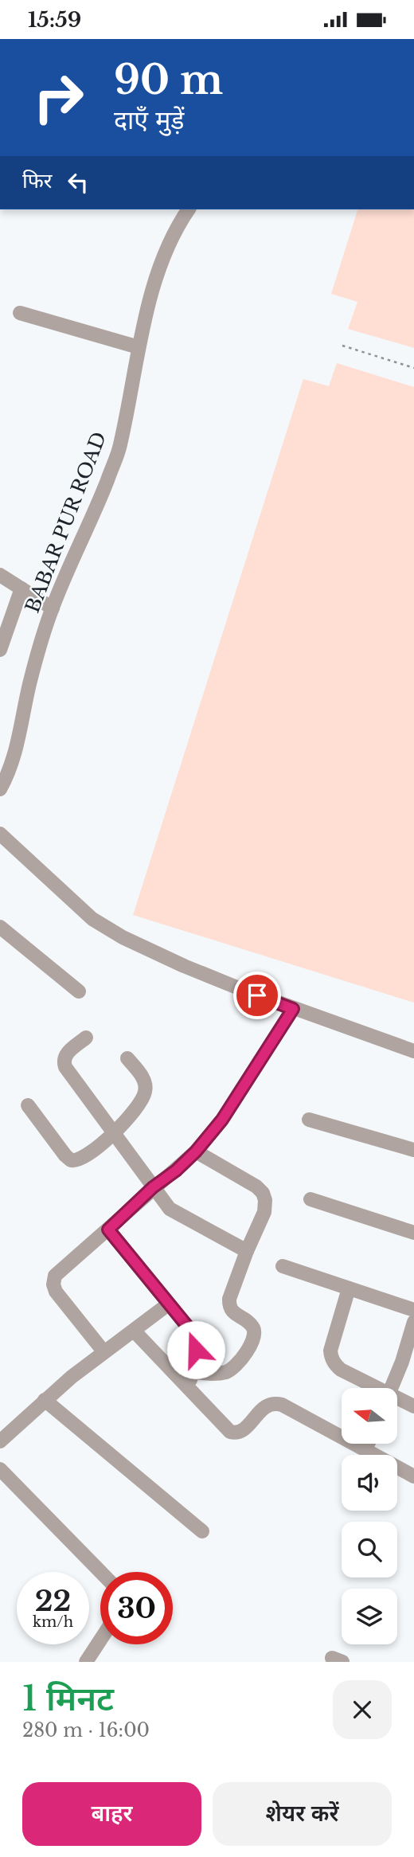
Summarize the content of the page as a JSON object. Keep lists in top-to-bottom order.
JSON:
{
  "streets": {
    "street": ["BABAR PUR ROAD"]
  },
  "north": "left",
  "page": {
    "status": "15:59",
    "turn": ["90 m", "दाएँ मुड़ें"],
    "then": "फिर",
    "speed": "22 km/h",
    "limit": "30",
    "heading": ["1 मिनट", "280 m · 16:00"],
    "buttons": ["बाहर", "शेयर करें"]
  }
}
